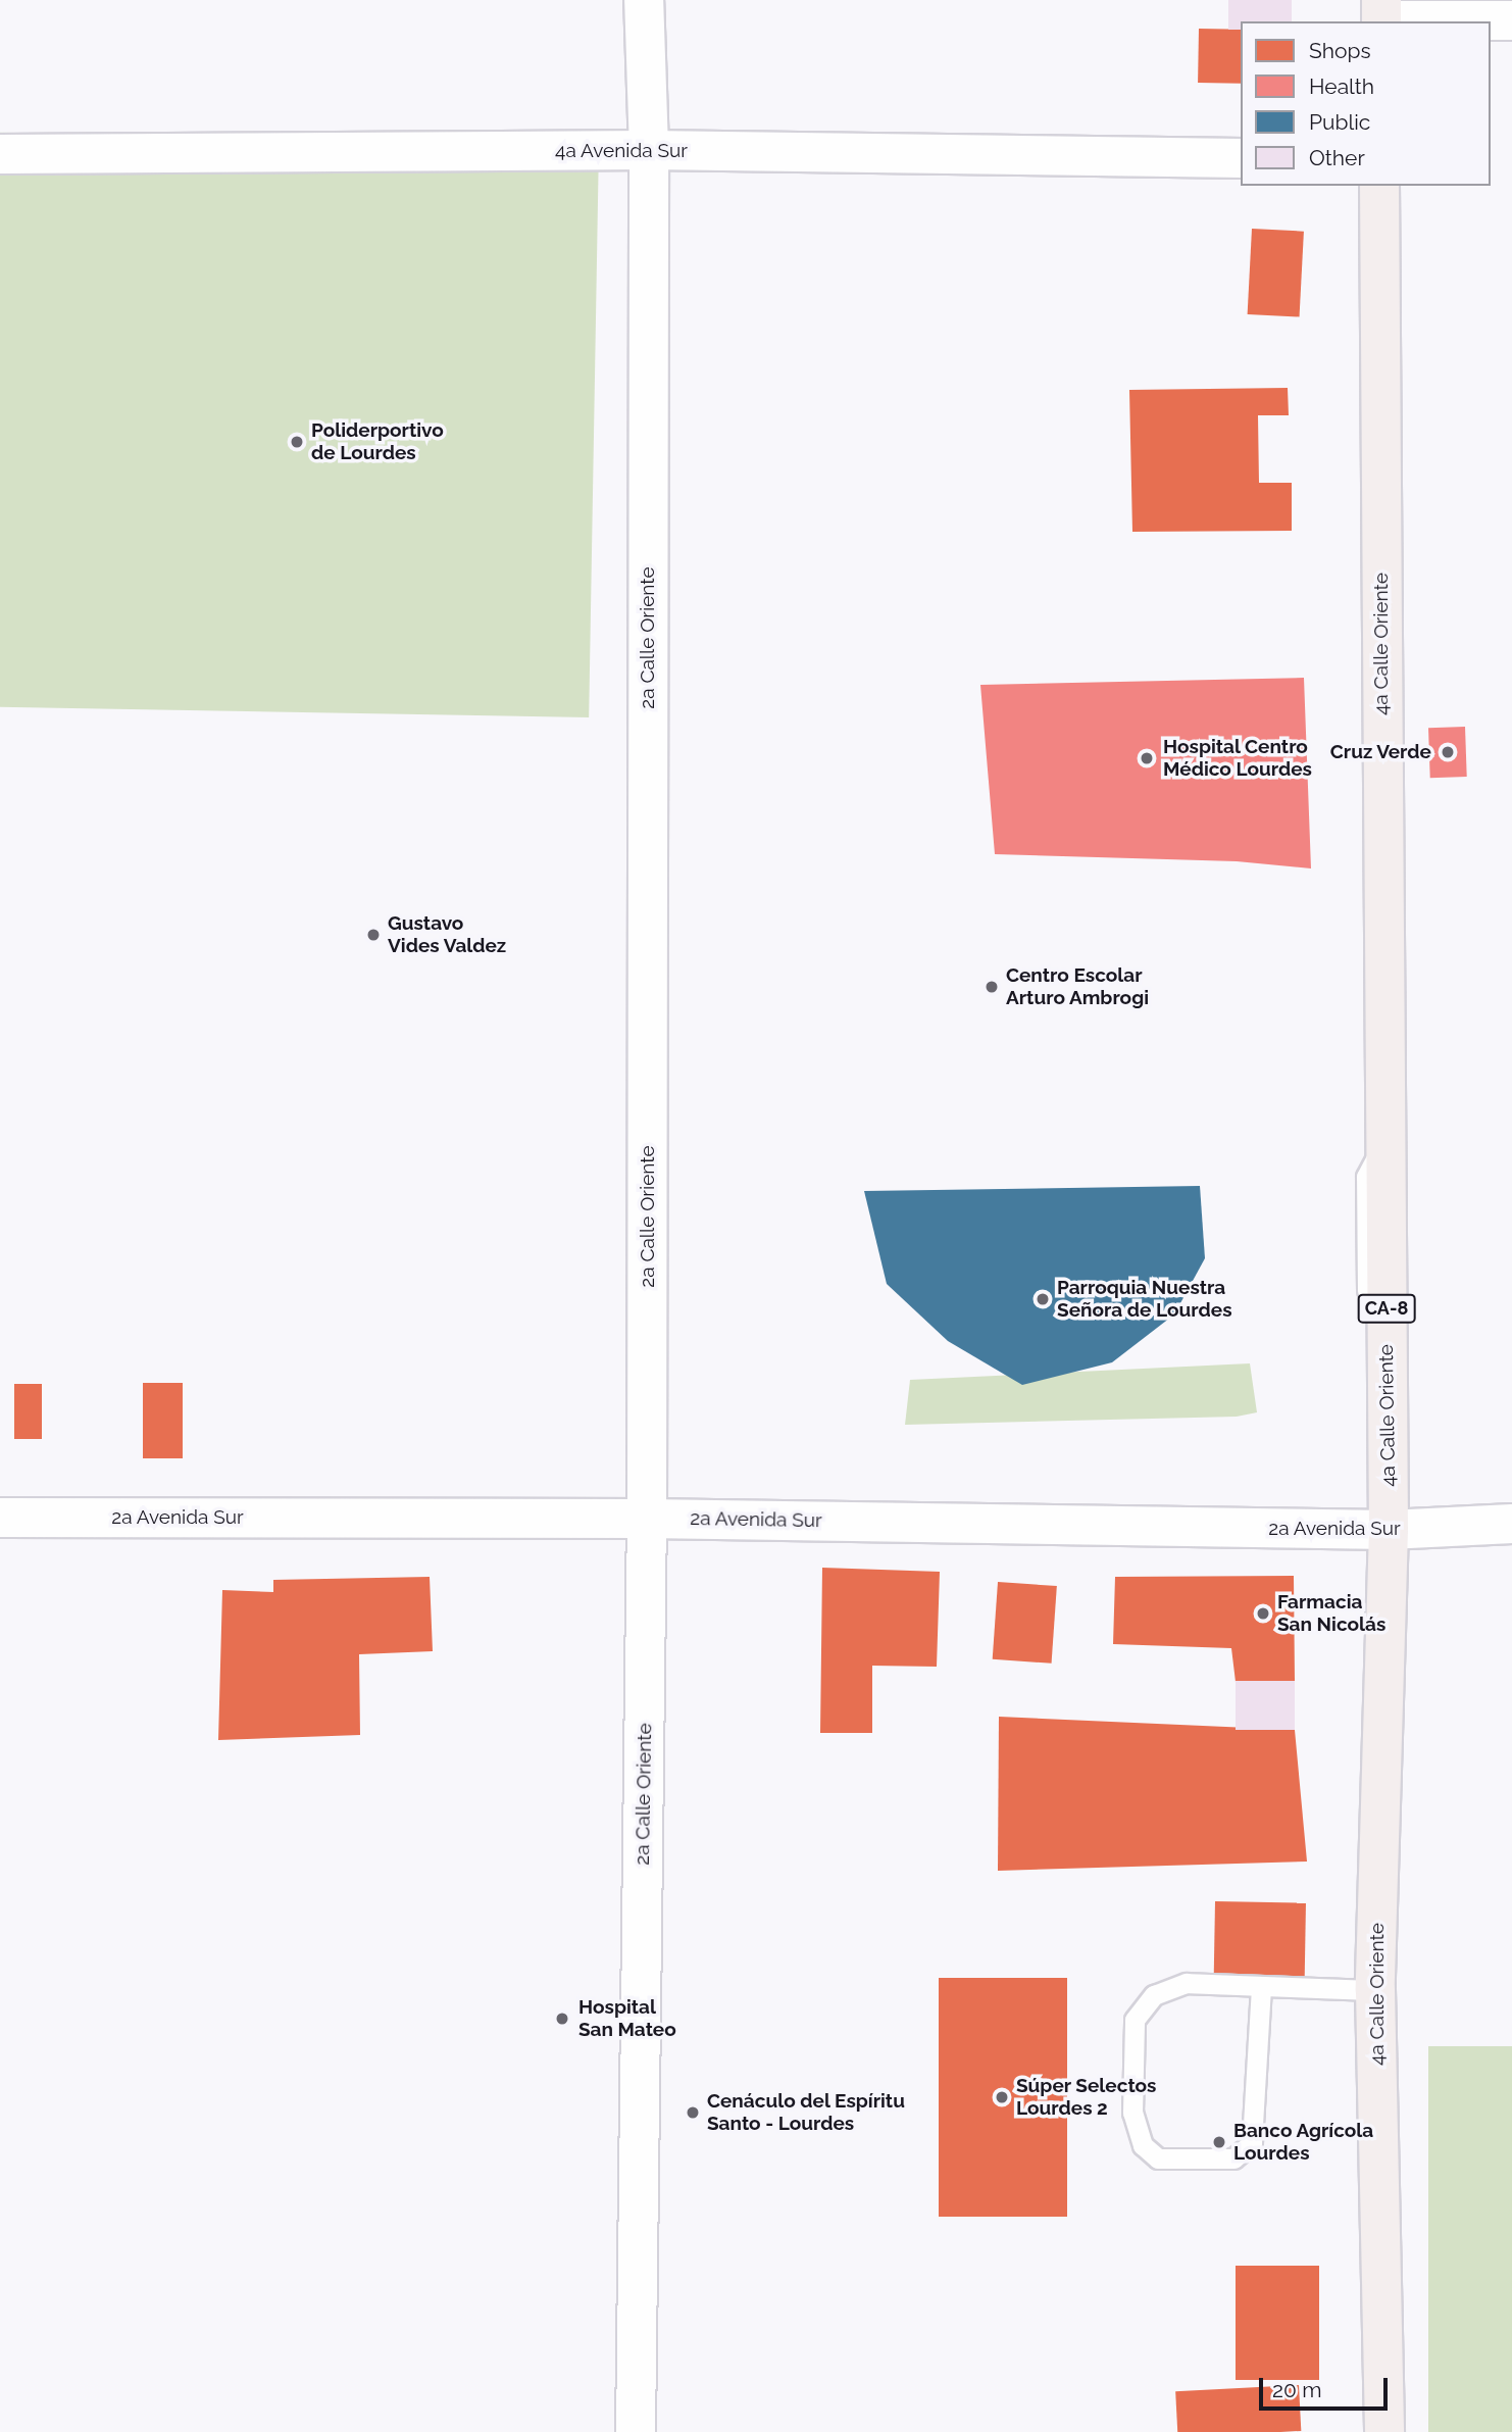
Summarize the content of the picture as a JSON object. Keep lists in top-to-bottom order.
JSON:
{
  "streets": {
    "highway": ["4a Calle Oriente", "CA-8"],
    "street": ["4a Avenida Sur", "2a Calle Oriente", "2a Avenida Sur"]
  },
  "crossings": [
    ["4a Avenida Sur", "2a Calle Oriente"],
    ["2a Calle Oriente", "2a Avenida Sur"],
    ["4a Calle Oriente", "2a Avenida Sur"]
  ],
  "places": [
    "Poliderportivo de Lourdes",
    "Cruz Verde",
    "Hospital Centro Médico Lourdes",
    "Gustavo Vides Valdez",
    "Centro Escolar Arturo Ambrogi",
    "Parroquia Nuestra Señora de Lourdes",
    "Farmacia San Nicolás",
    "Hospital San Mateo",
    "Súper Selectos Lourdes 2",
    "Cenáculo del Espíritu Santo - Lourdes",
    "Banco Agrícola Lourdes"
  ],
  "legend": [
    "Shops",
    "Health",
    "Public",
    "Other"
  ],
  "scale_bar": "20 m"
}
